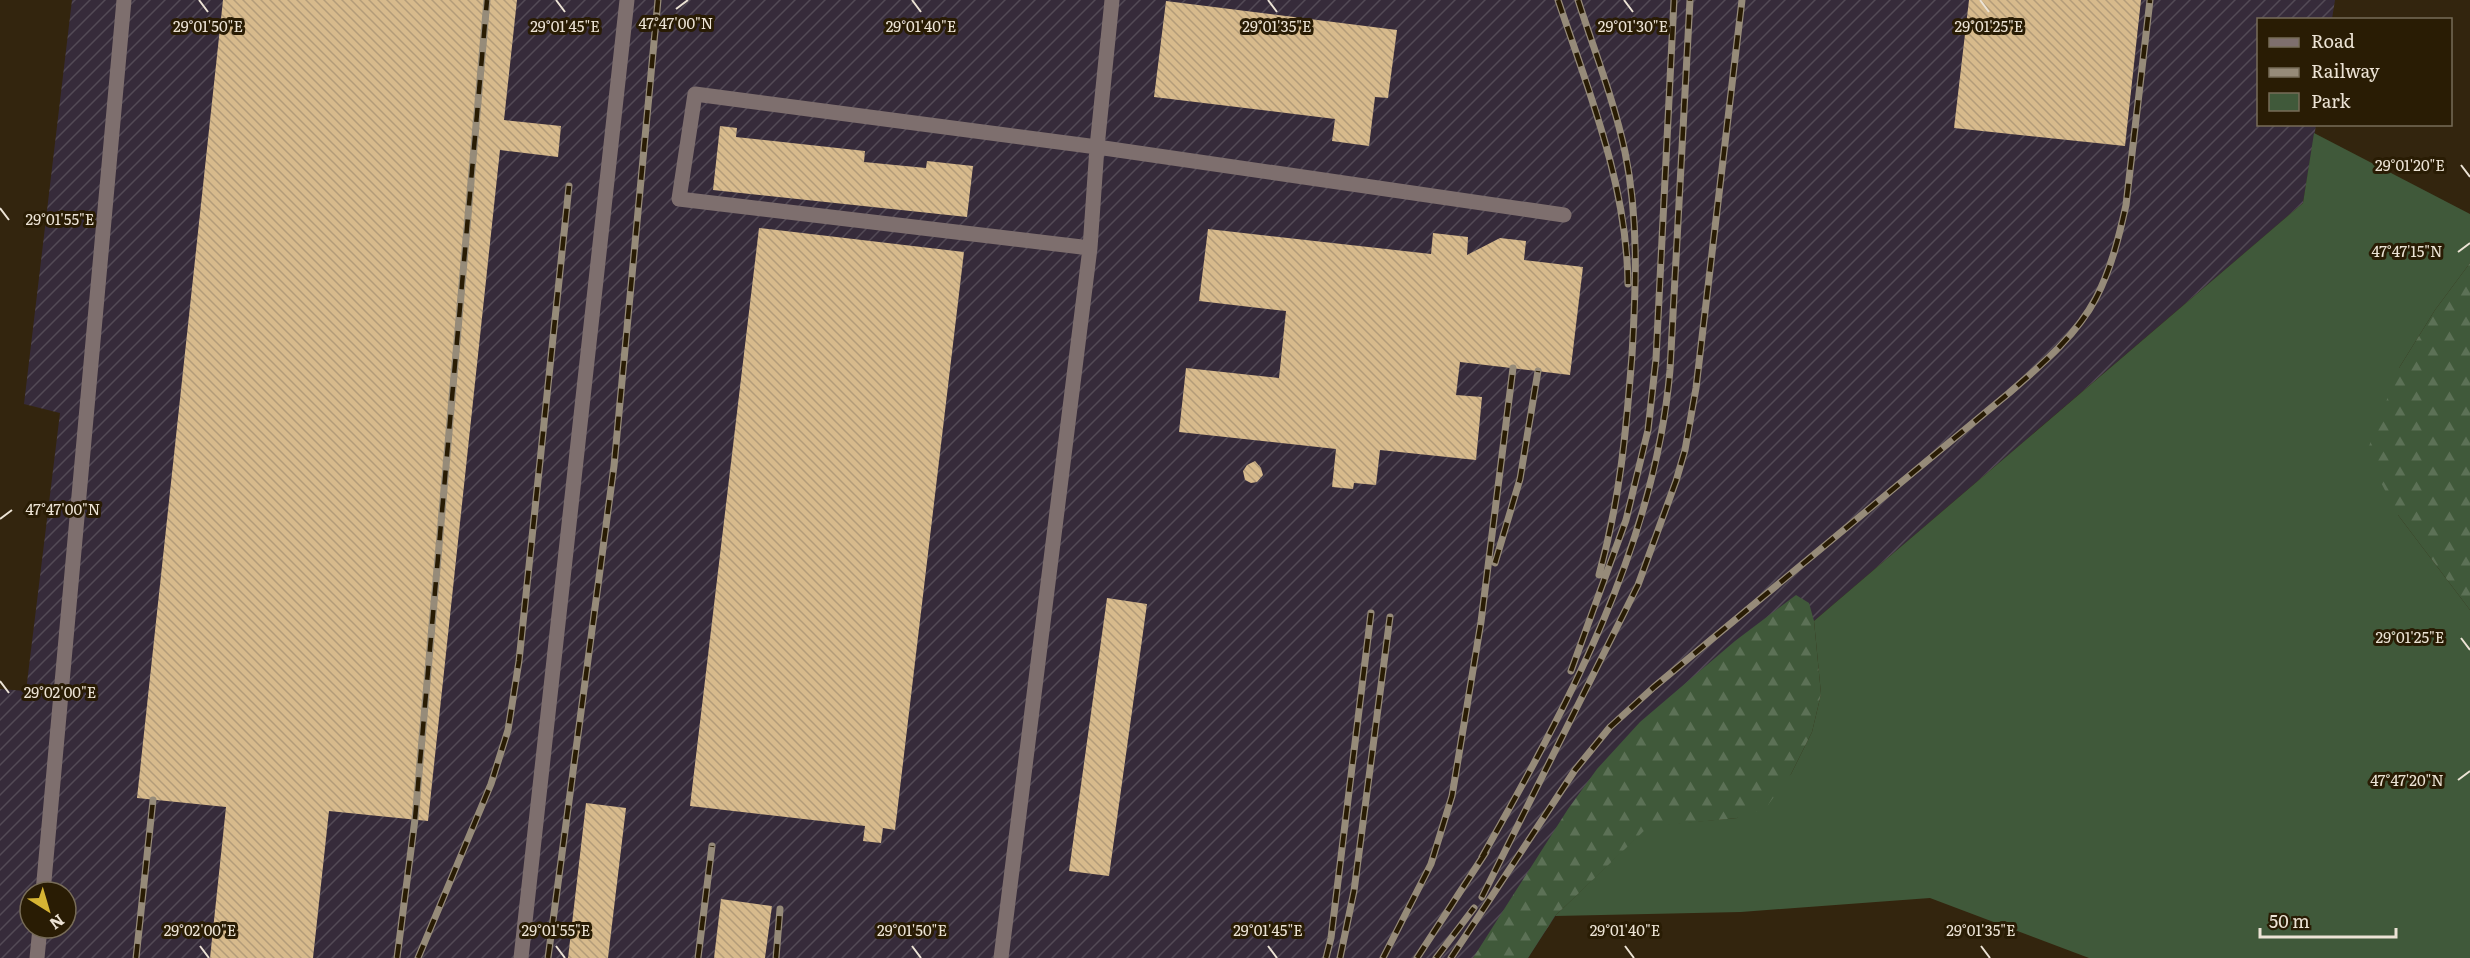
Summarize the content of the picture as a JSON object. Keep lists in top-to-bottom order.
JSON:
{
  "legend": ["Road", "Railway", "Park"],
  "scale_bar": "50 m",
  "north": "bottom right",
  "coordinates": [
    "47°47'00\"N",
    "29°01'50\"E",
    "29°01'45\"E",
    "29°01'40\"E",
    "29°01'35\"E",
    "29°01'30\"E",
    "29°01'25\"E",
    "29°01'20\"E",
    "29°01'55\"E",
    "47°47'15\"N",
    "29°02'00\"E",
    "47°47'20\"N"
  ]
}
